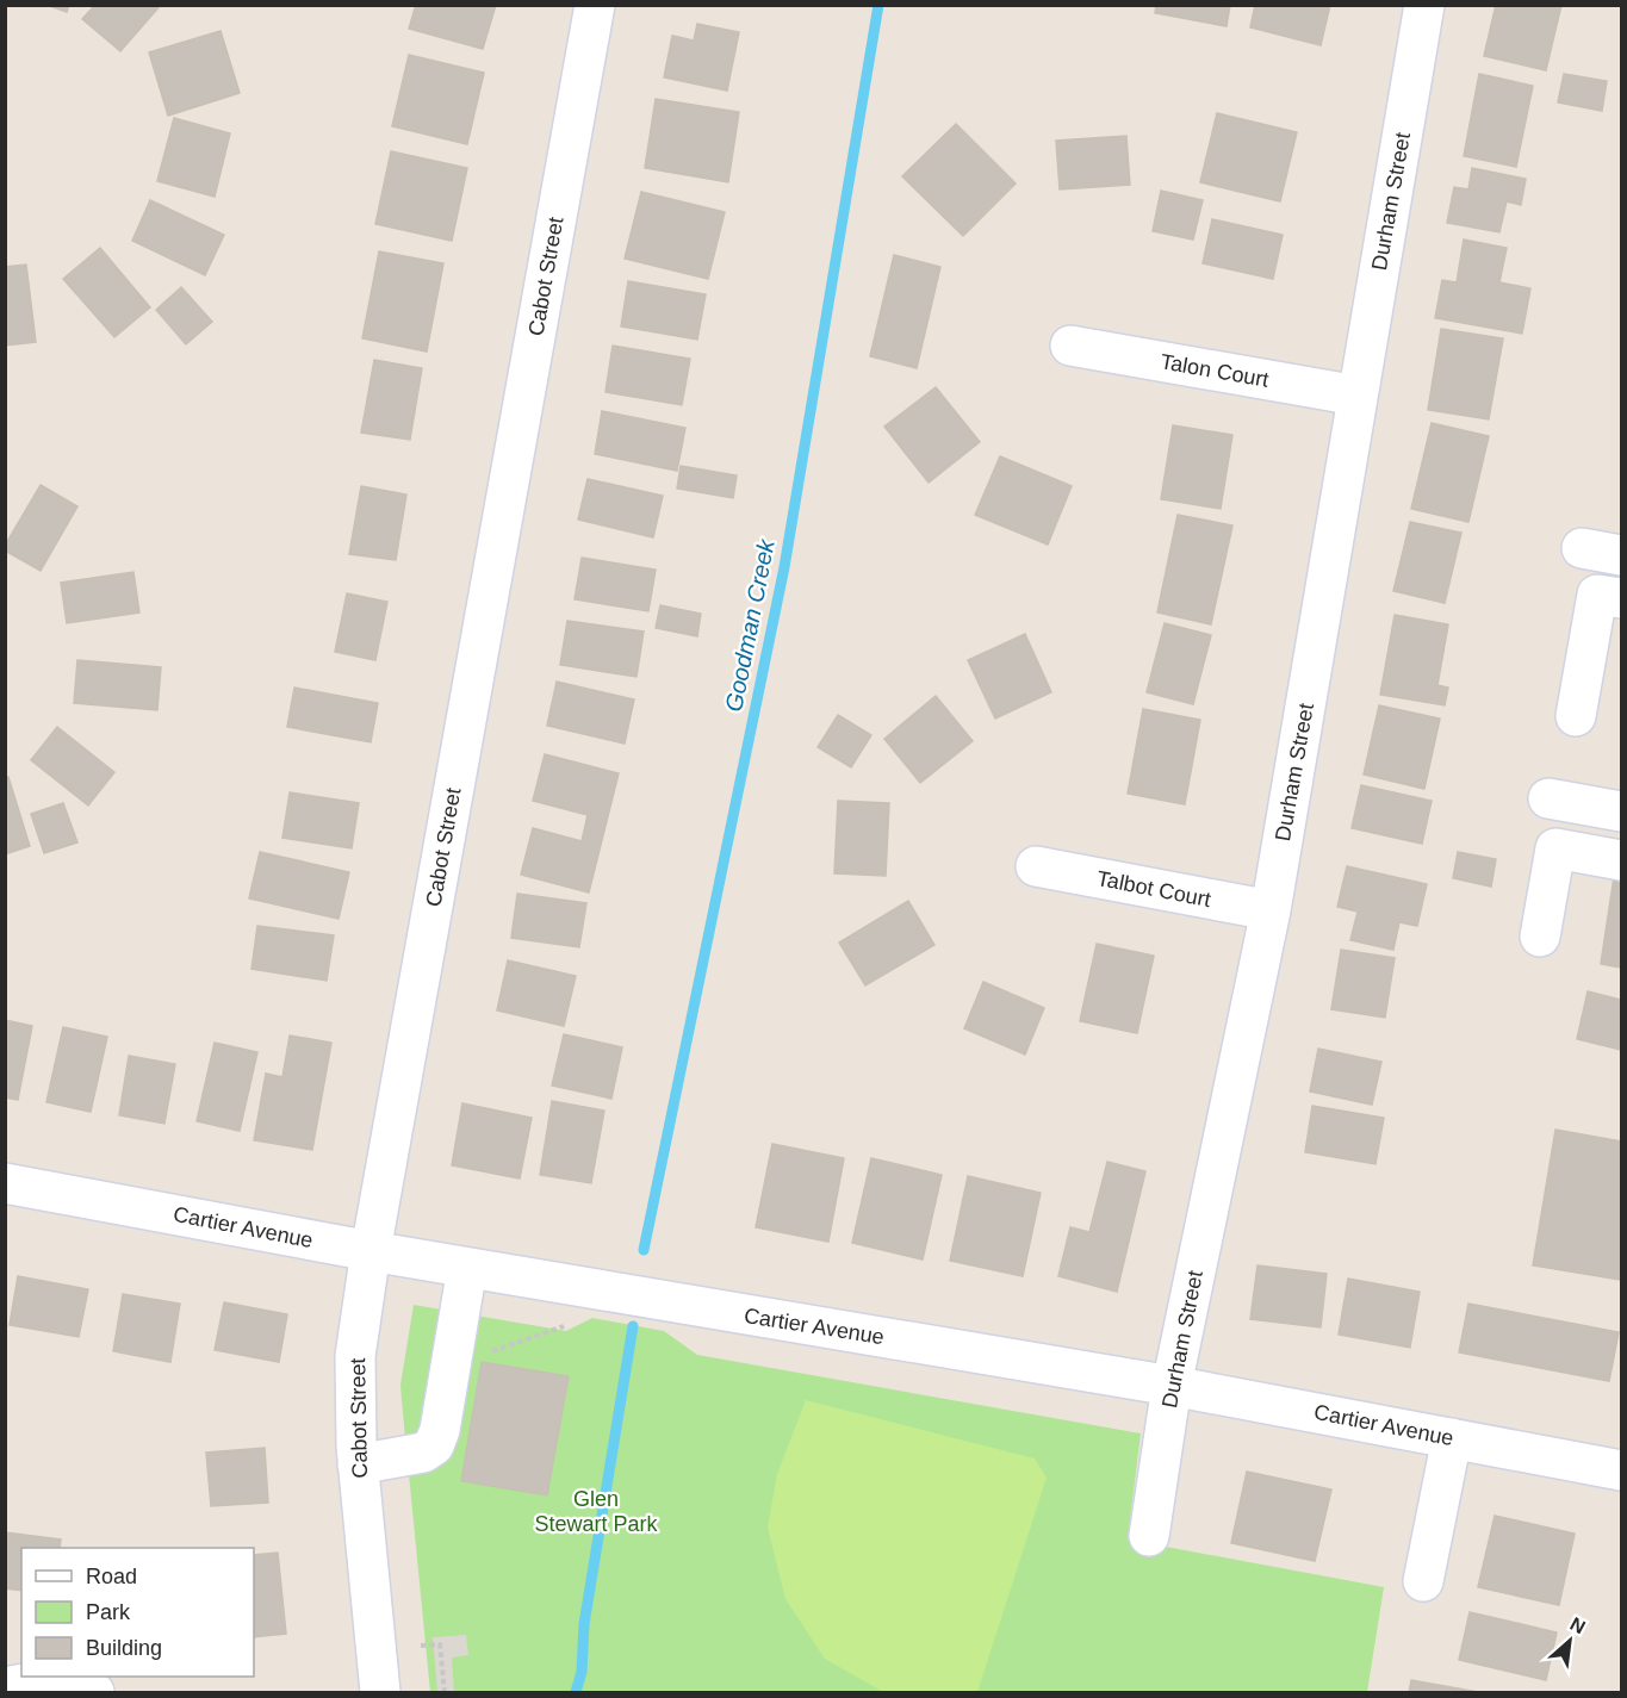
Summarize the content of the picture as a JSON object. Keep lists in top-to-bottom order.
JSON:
{
  "streets": {
    "street": [
      "Durham Street",
      "Cabot Street",
      "Talon Court",
      "Talbot Court",
      "Cartier Avenue"
    ]
  },
  "crossings": [
    ["Durham Street", "Talon Court"],
    ["Durham Street", "Talbot Court"],
    ["Durham Street", "Cartier Avenue"],
    ["Cabot Street", "Cartier Avenue"]
  ],
  "water": ["Goodman Creek"],
  "parks": ["Glen Stewart Park"],
  "legend": ["Road", "Park", "Building"],
  "north": "top right"
}
